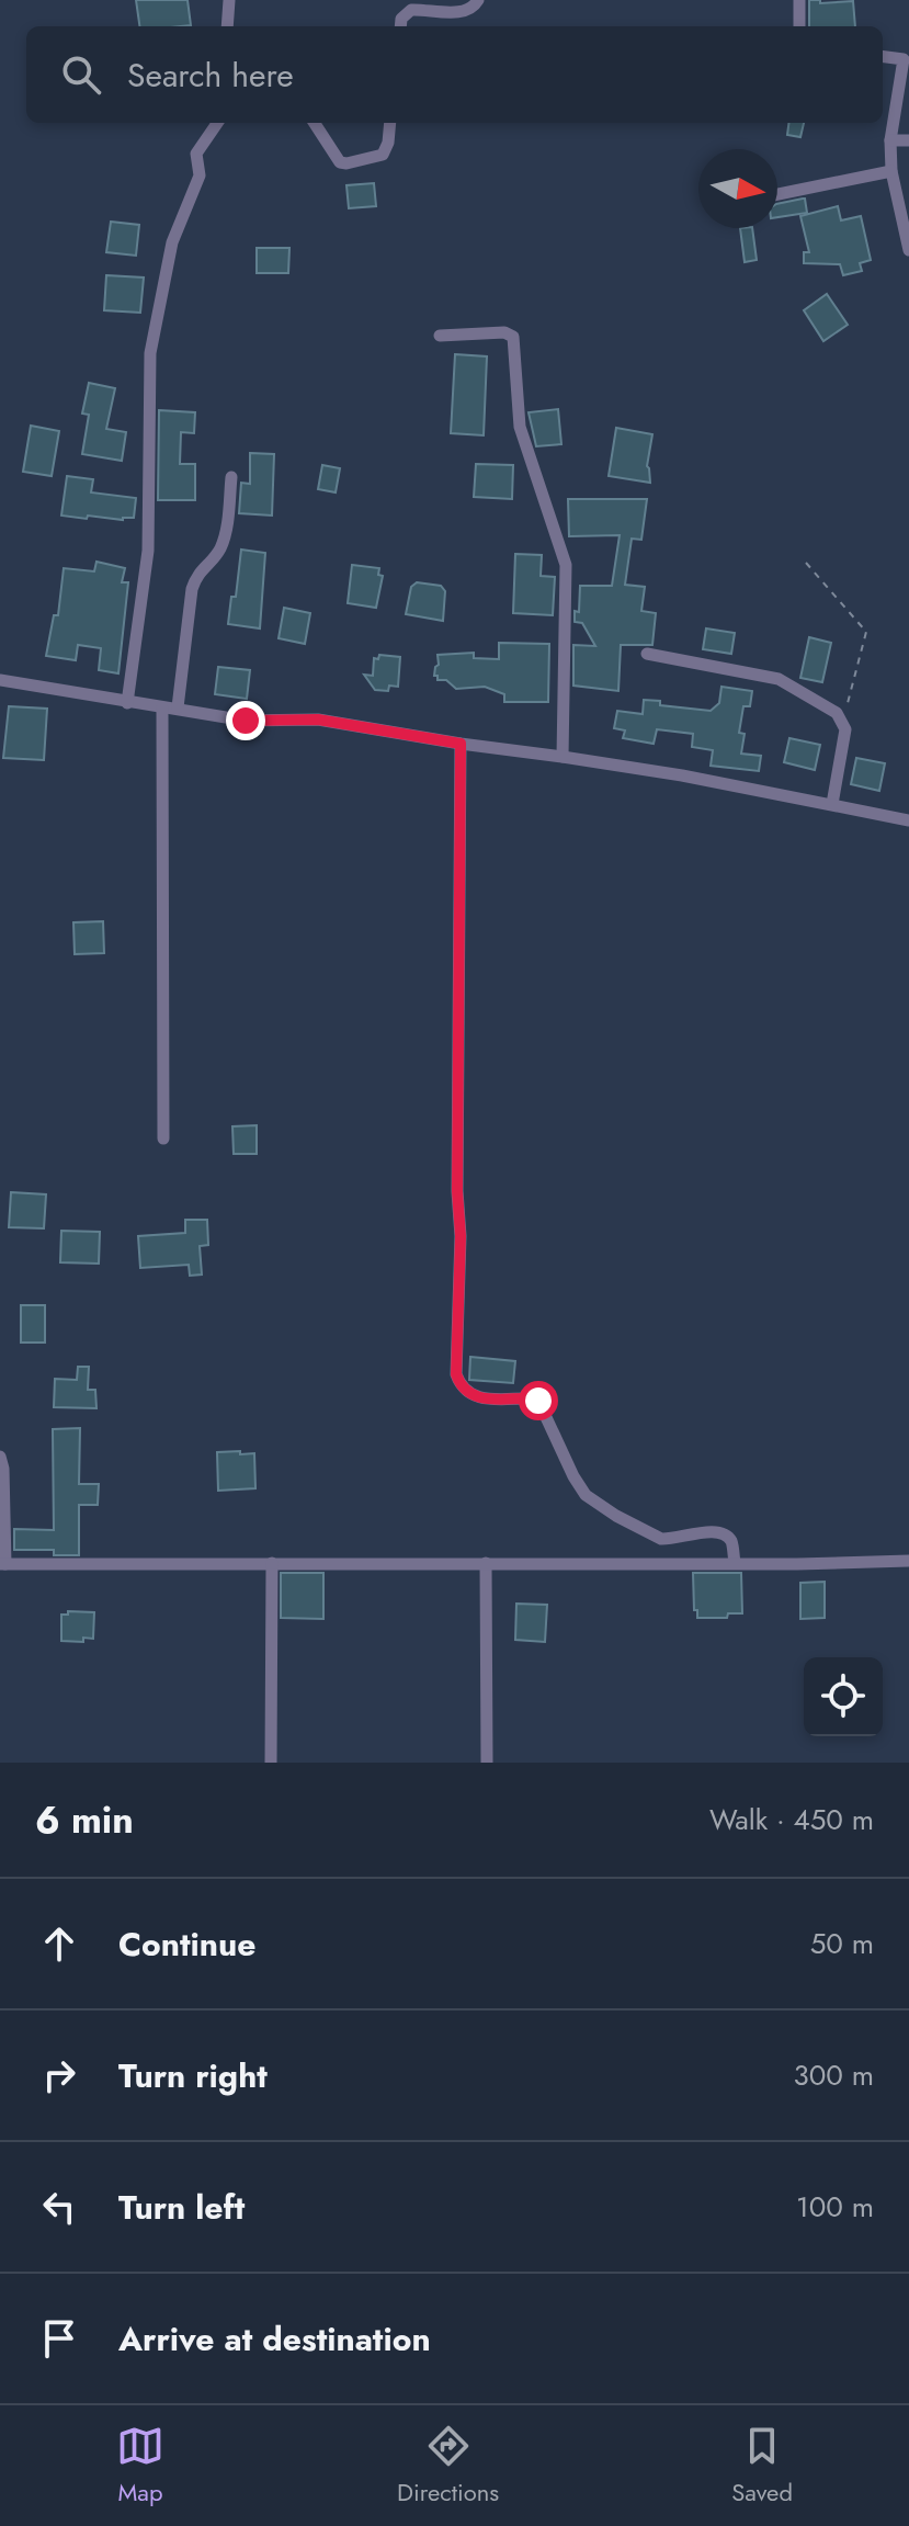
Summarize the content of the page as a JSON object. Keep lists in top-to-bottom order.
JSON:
{
  "north": "right",
  "page": {
    "search": "Search here",
    "heading": ["6 min", "Walk · 450 m"],
    "list": [
      ["Continue", "50 m"],
      ["Turn right", "300 m"],
      ["Turn left", "100 m"],
      "Arrive at destination"
    ],
    "nav": ["Map", "Directions", "Saved"]
  }
}
